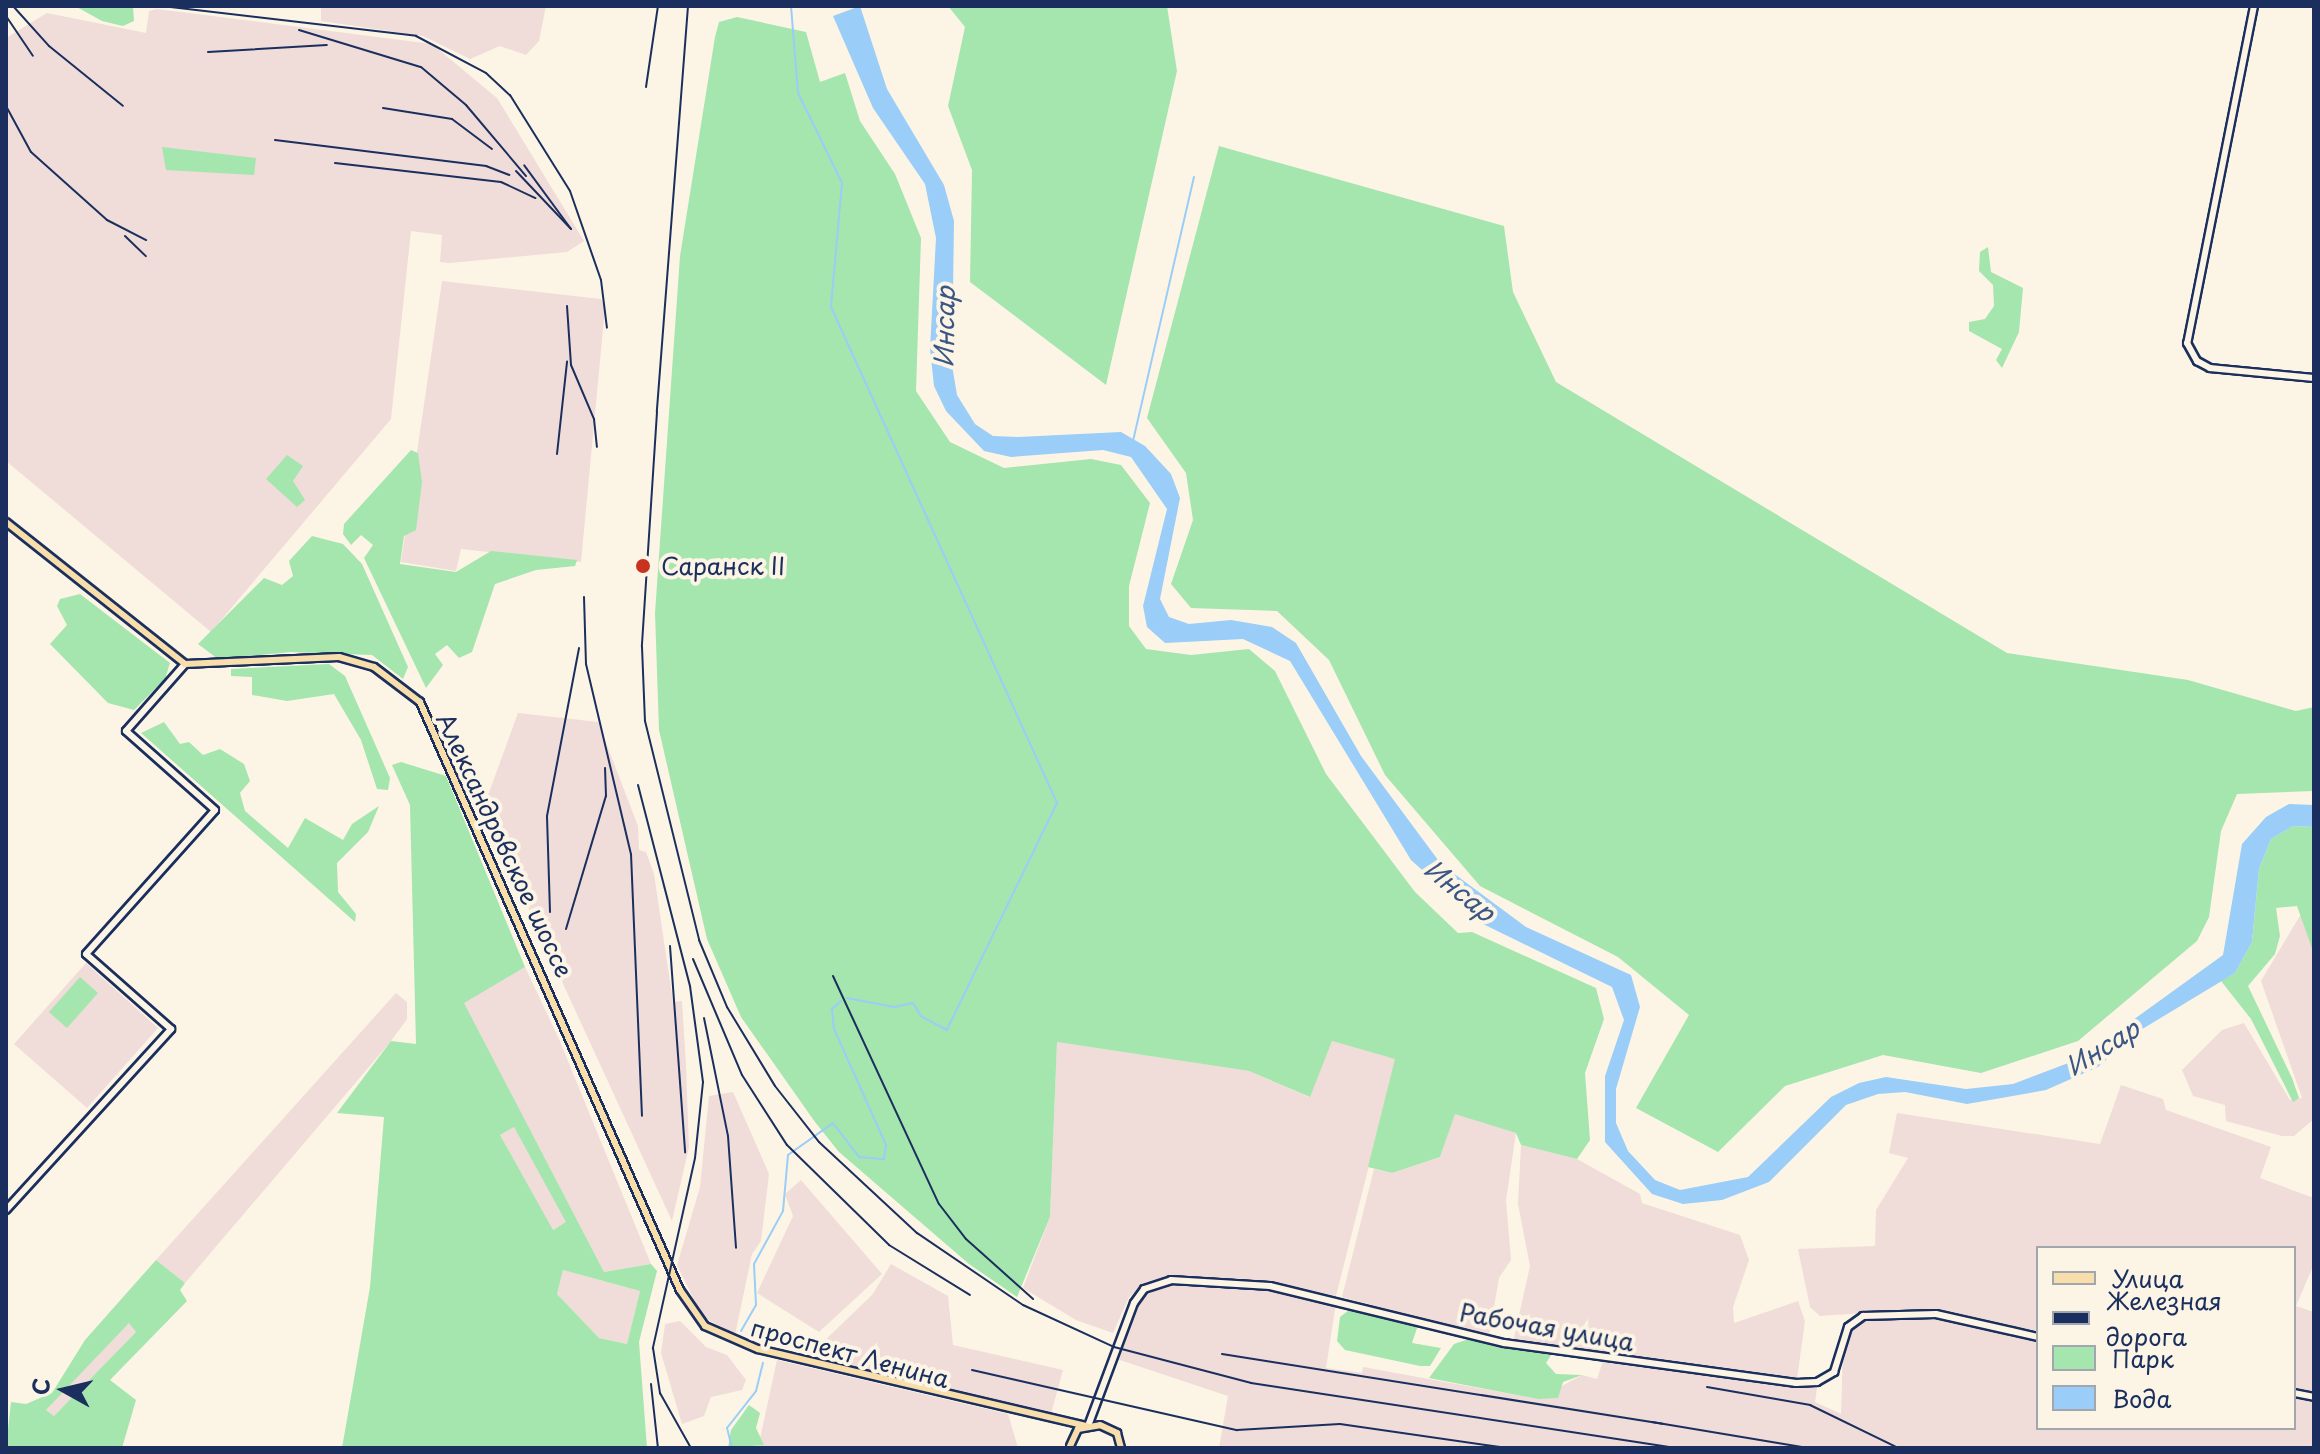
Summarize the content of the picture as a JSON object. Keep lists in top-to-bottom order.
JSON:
{
  "streets": {
    "main road": ["Александровское шоссе", "проспект Ленина"],
    "street": ["Рабочая улица"]
  },
  "crossings": [
    ["Александровское шоссе", "проспект Ленина"]
  ],
  "water": ["Инсар"],
  "places": ["Саранск II"],
  "legend": [
    "Улица",
    "Железная дорога",
    "Парк",
    "Вода"
  ],
  "north": "left"
}
